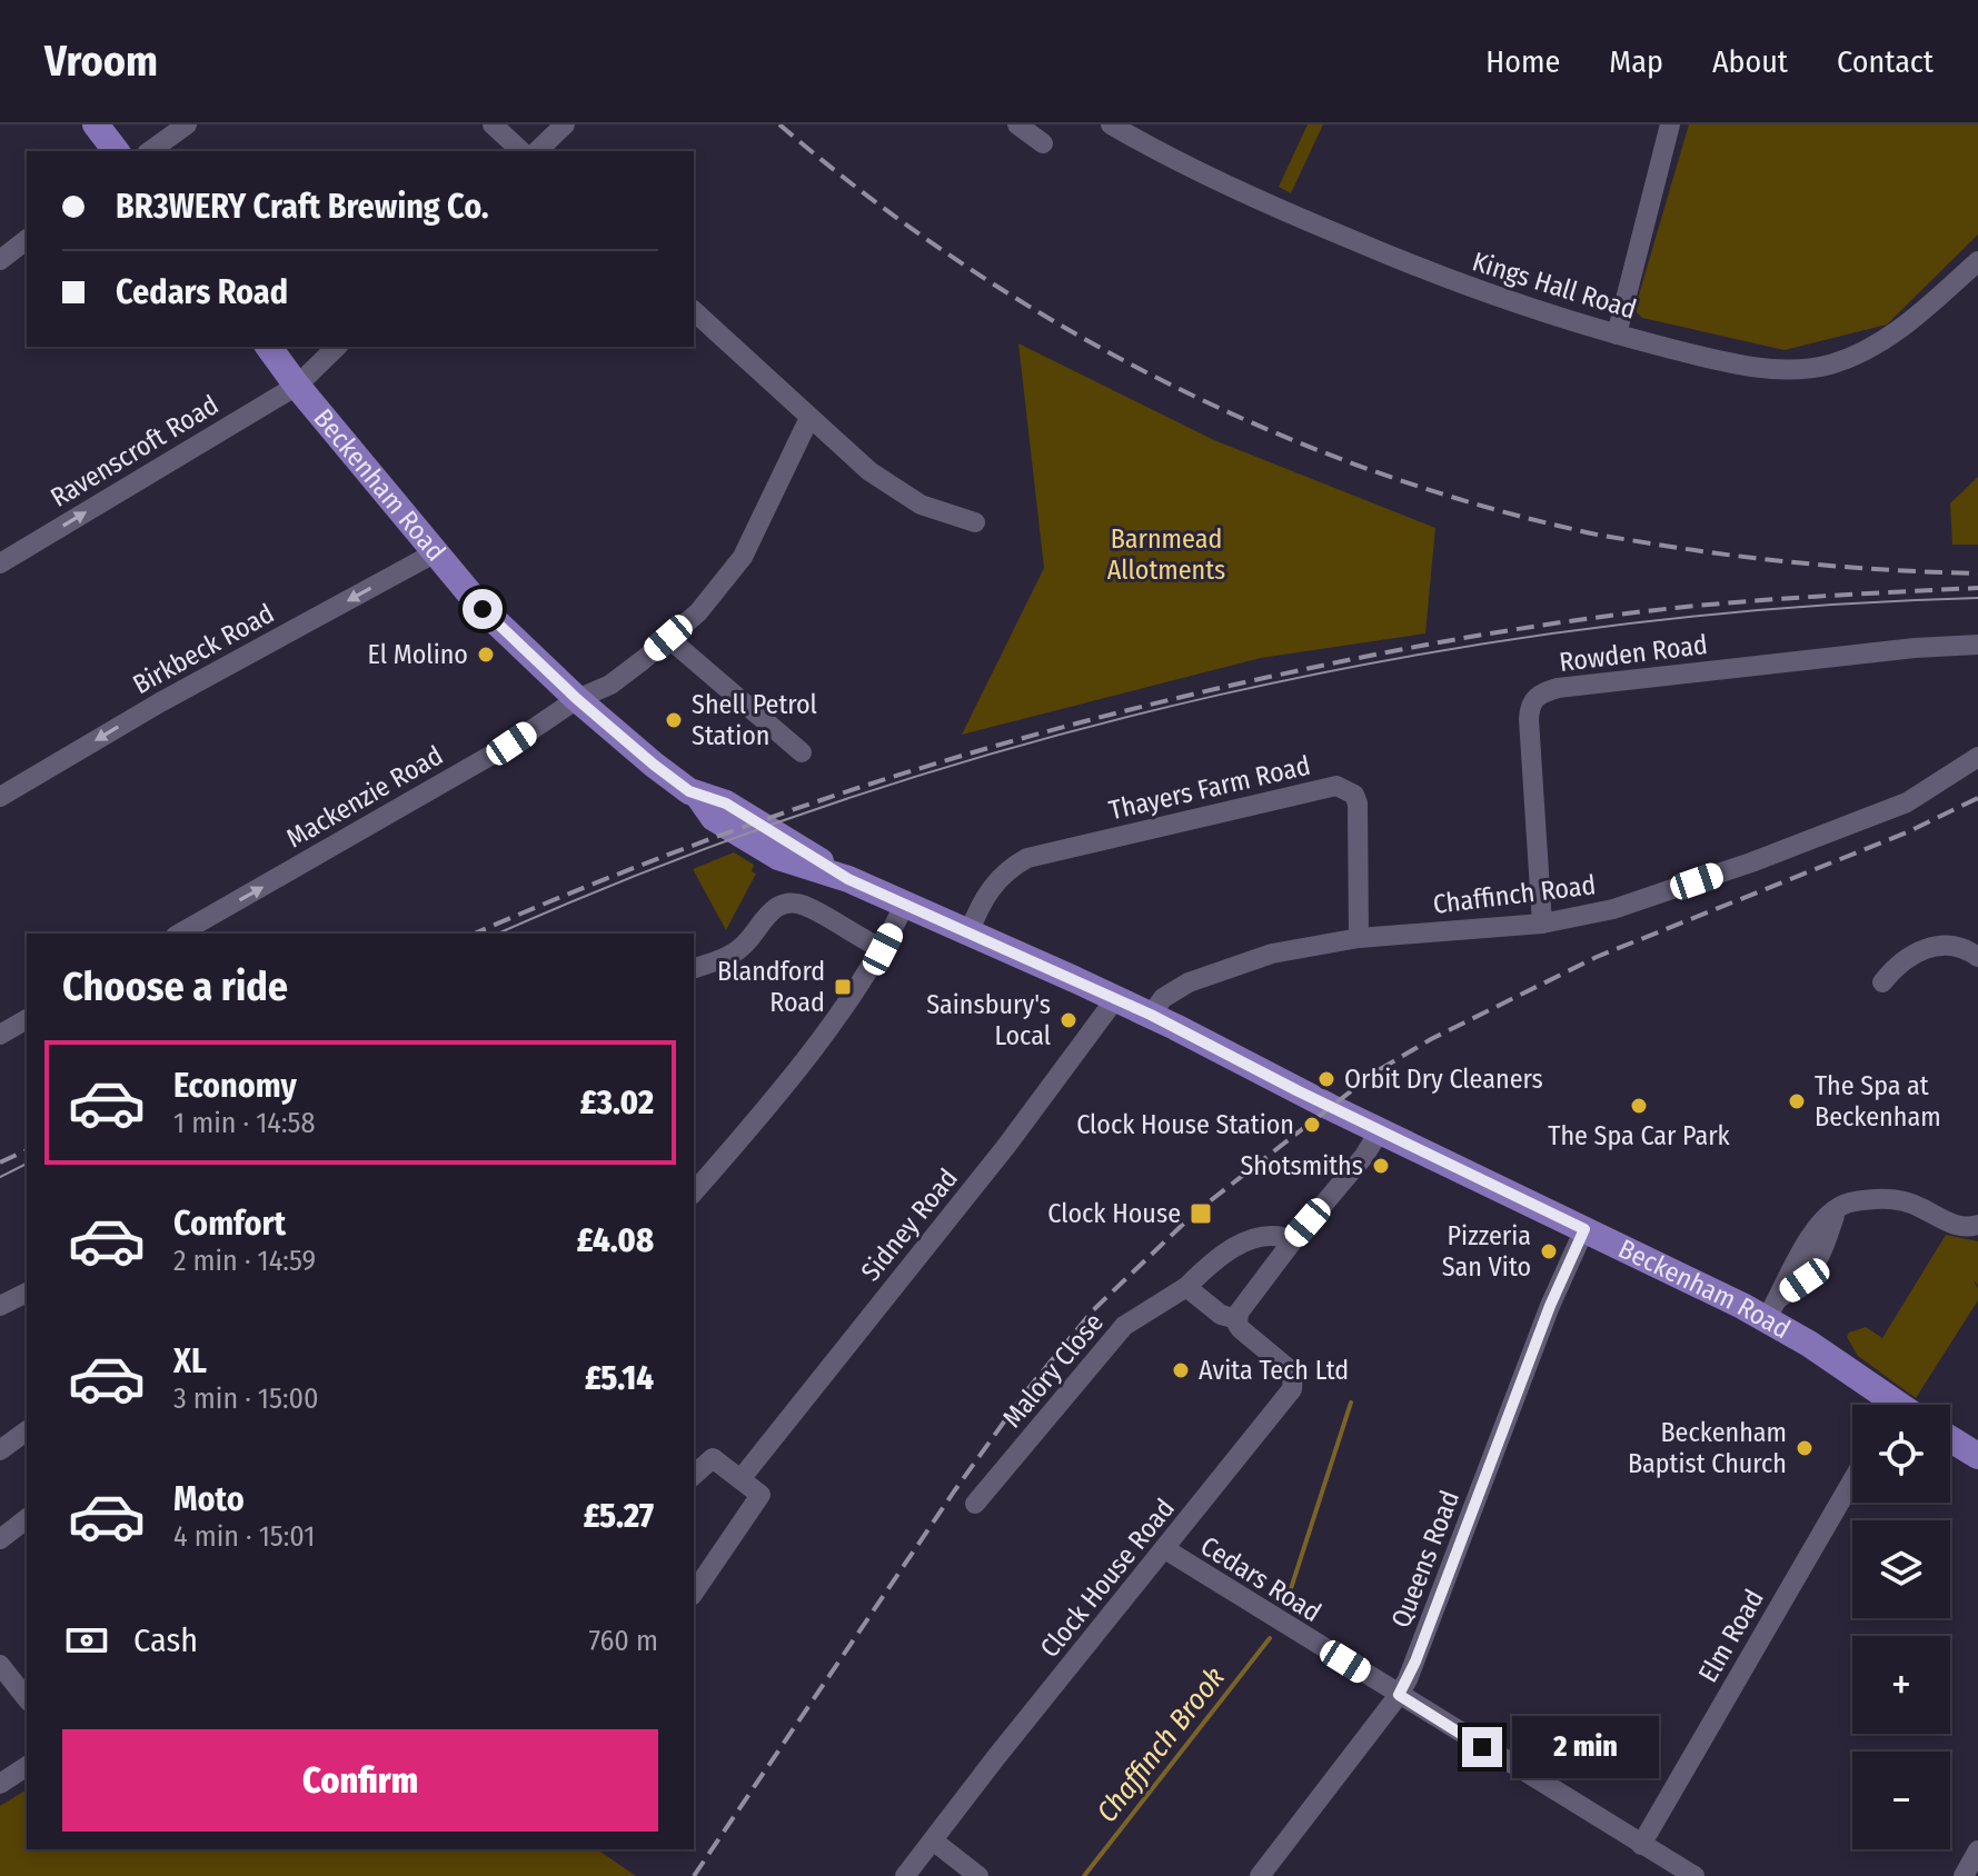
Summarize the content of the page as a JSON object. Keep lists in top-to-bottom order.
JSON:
{
  "streets": {
    "main road": ["Beckenham Road"],
    "street": [
      "Kings Hall Road",
      "Ravenscroft Road",
      "Birkbeck Road",
      "Rowden Road",
      "Thayers Farm Road",
      "Mackenzie Road",
      "Chaffinch Road",
      "Sidney Road",
      "Malory Close",
      "Queens Road",
      "Clock House Road",
      "Cedars Road",
      "Elm Road"
    ]
  },
  "crossings": [
    ["Ravenscroft Road", "Beckenham Road"],
    ["Beckenham Road", "Birkbeck Road"],
    ["Beckenham Road", "Thayers Farm Road"],
    ["Beckenham Road", "Mackenzie Road"],
    ["Beckenham Road", "Chaffinch Road"],
    ["Beckenham Road", "Sidney Road"],
    ["Beckenham Road", "Queens Road"],
    ["Rowden Road", "Chaffinch Road"],
    ["Thayers Farm Road", "Chaffinch Road"],
    ["Malory Close", "Clock House Road"],
    ["Queens Road", "Cedars Road"],
    ["Clock House Road", "Cedars Road"],
    ["Cedars Road", "Elm Road"]
  ],
  "one_way": ["Ravenscroft Road", "Birkbeck Road", "Mackenzie Road"],
  "water": ["Chaffinch Brook"],
  "parks": ["Barnmead Allotments"],
  "places": {
    "other": [
      "El Molino",
      "Shell Petrol Station",
      "Sainsbury's Local",
      "Orbit Dry Cleaners",
      "The Spa at Beckenham",
      "The Spa Car Park",
      "Clock House Station",
      "Shotsmiths",
      "Pizzeria San Vito",
      "Avita Tech Ltd",
      "Beckenham Baptist Church"
    ],
    "transit": ["Blandford Road", "Clock House"]
  },
  "page": {
    "header": "Vroom",
    "nav": [
      "Home",
      "Map",
      "About",
      "Contact"
    ],
    "banner": ["BR3WERY Craft Brewing Co.", "Cedars Road"],
    "heading": "Choose a ride",
    "list": [
      {
        "name": "Economy",
        "note": "1 min · 14:58",
        "value": "£3.02"
      },
      {
        "name": "Comfort",
        "note": "2 min · 14:59",
        "value": "£4.08"
      },
      {
        "name": "XL",
        "note": "3 min · 15:00",
        "value": "£5.14"
      },
      {
        "name": "Moto",
        "note": "4 min · 15:01",
        "value": "£5.27"
      }
    ],
    "map_buttons": ["+", "−"],
    "pay": ["Cash", "760 m"],
    "buttons": "Confirm",
    "bubble": "2 min"
  }
}
